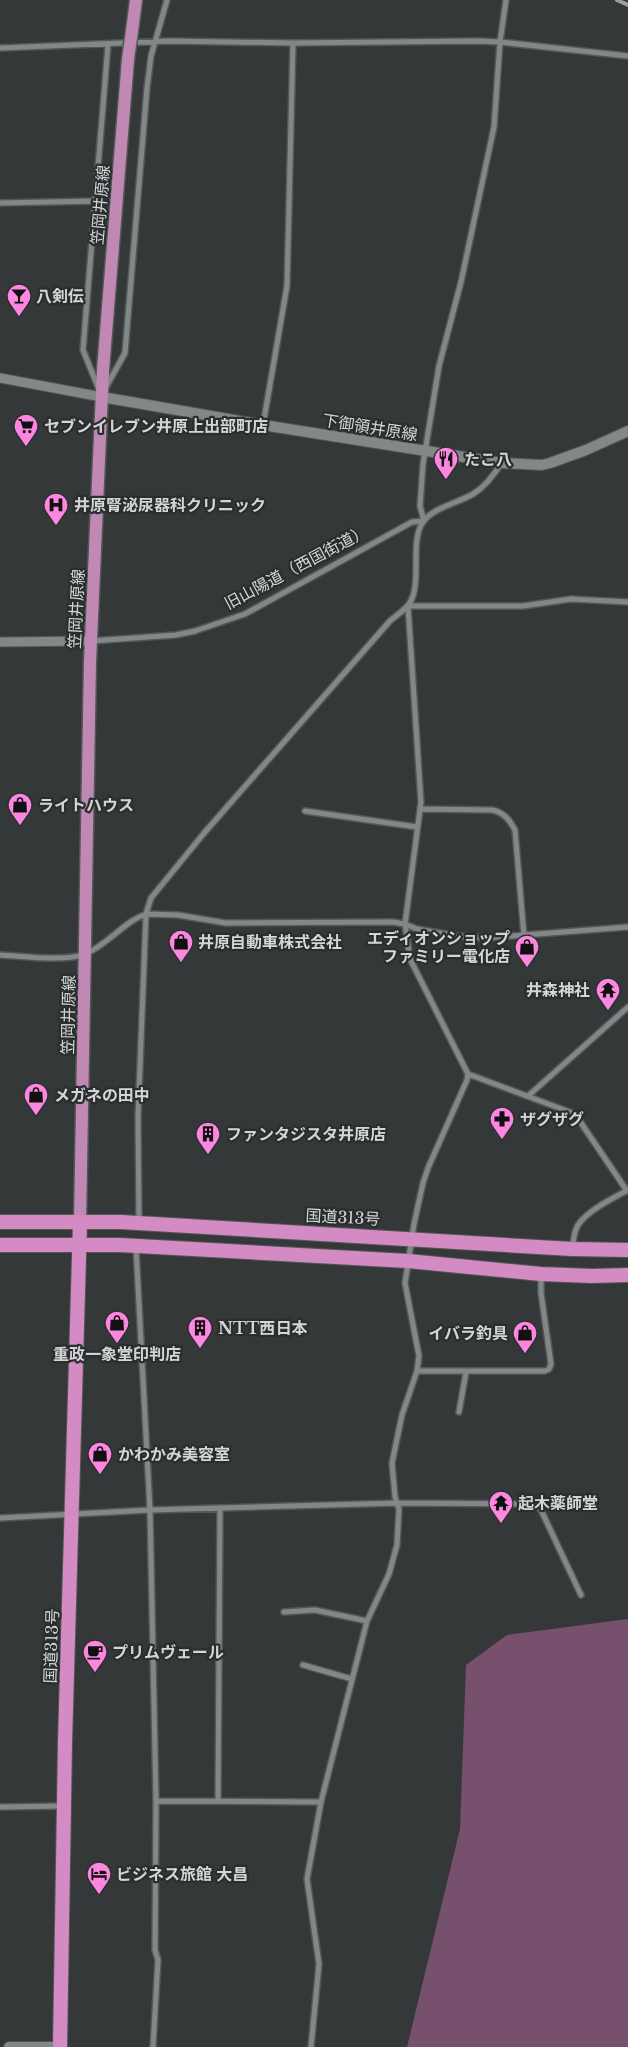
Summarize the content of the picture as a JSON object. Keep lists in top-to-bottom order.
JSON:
{
  "streets": {
    "highway": ["国道313号"],
    "main road": ["笠岡井原線", "下御領井原線"],
    "street": ["旧山陽道（西国街道）"]
  },
  "crossings": [
    ["笠岡井原線", "下御領井原線"],
    ["笠岡井原線", "旧山陽道（西国街道）"],
    ["笠岡井原線", "国道313号"],
    ["下御領井原線", "旧山陽道（西国街道）"]
  ],
  "places": {
    "bar": ["八剣伝"],
    "supermarket": ["セブンイレブン井原上出部町店"],
    "restaurant": ["たこ八"],
    "hospital": ["井原腎泌尿器科クリニック"],
    "shop": [
      "ライトハウス",
      "井原自動車株式会社",
      "エディオンショップ ファミリー電化店",
      "メガネの田中",
      "重政一象堂印判店",
      "イバラ釣具",
      "かわかみ美容室"
    ],
    "temple": ["井森神社", "起木薬師堂"],
    "pharmacy": ["ザグザグ"],
    "building": ["ファンタジスタ井原店", "NTT西日本"],
    "cafe": ["プリムヴェール"],
    "hotel": ["ビジネス旅館 大昌"]
  }
}
